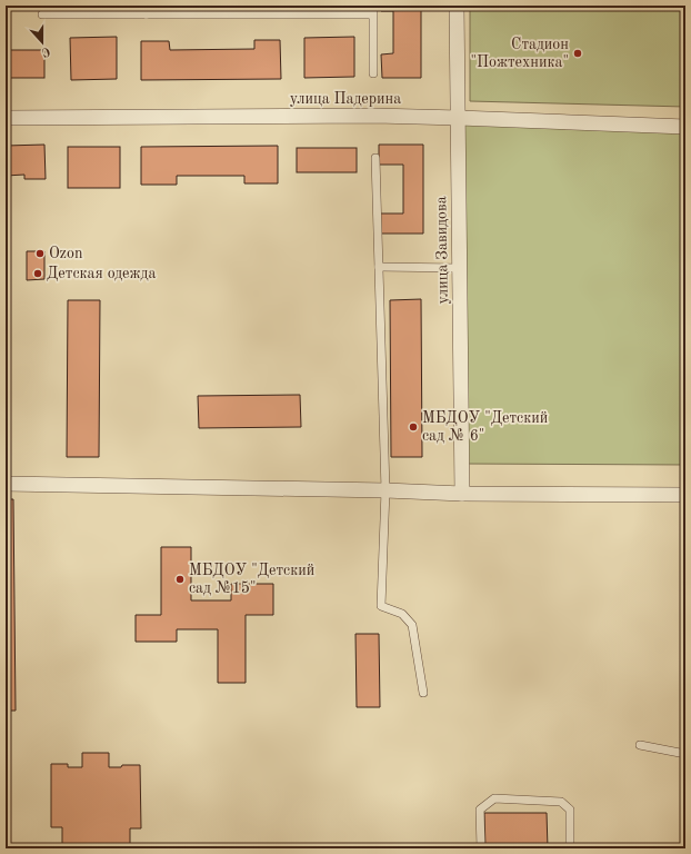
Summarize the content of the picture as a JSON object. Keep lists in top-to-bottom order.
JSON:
{
  "streets": {
    "street": ["улица Падерина", "улица Завидова"]
  },
  "crossings": [
    ["улица Падерина", "улица Завидова"]
  ],
  "places": [
    "Стадион \"Пожтехника\"",
    "Ozon",
    "Детская одежда",
    "МБДОУ \"Детский сад № 6\"",
    "МБДОУ \"Детский сад №15\""
  ],
  "north": "bottom"
}
